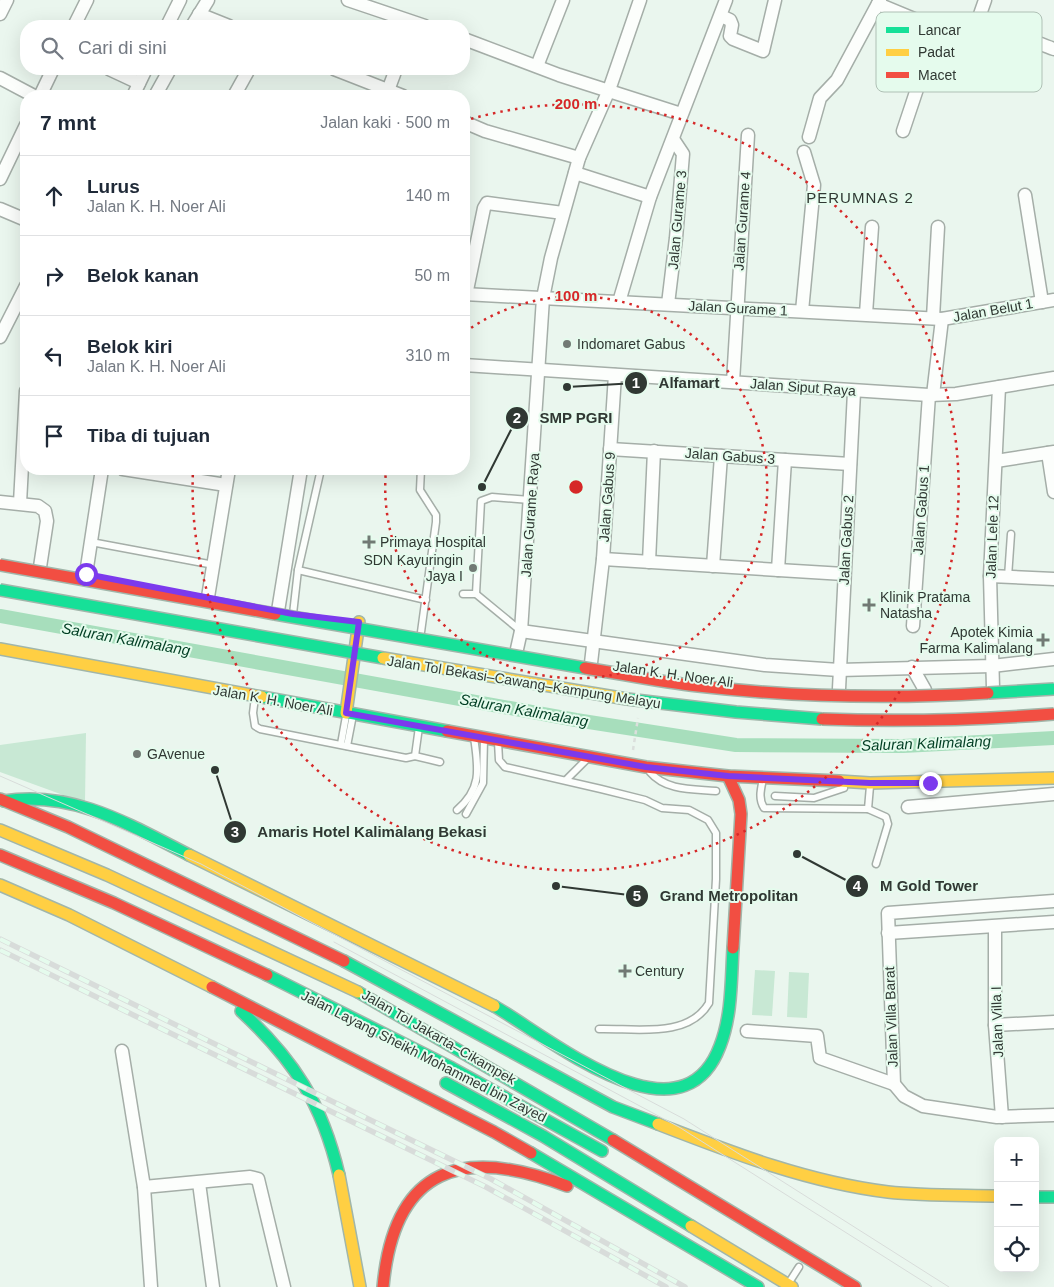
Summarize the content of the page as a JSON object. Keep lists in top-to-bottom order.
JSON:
{
  "streets": {
    "main road": [
      "Jalan K. H. Noer Ali",
      "Jalan Tol Bekasi–Cawang–Kampung Melayu",
      "Jalan Tol Jakarta–Cikampek",
      "Jalan Layang Sheikh Mohammed bin Zayed"
    ],
    "street": [
      "Jalan Gurame 3",
      "Jalan Gurame 4",
      "Jalan Gurame 1",
      "Jalan Belut 1",
      "Jalan Siput Raya",
      "Jalan Gabus 3",
      "Jalan Gabus 9",
      "Jalan Gabus 1",
      "Jalan Gurame Raya",
      "Jalan Lele 12",
      "Jalan Gabus 2",
      "Jalan Villa Barat",
      "Jalan Villa I"
    ]
  },
  "crossings": [
    ["Jalan Gurame 3", "Jalan Gurame 1"],
    ["Jalan Gurame 4", "Jalan Gurame 1"],
    ["Jalan Gurame 4", "Jalan Siput Raya"],
    ["Jalan Gurame 1", "Jalan Belut 1"],
    ["Jalan Gurame 1", "Jalan Gabus 1"],
    ["Jalan Gurame 1", "Jalan Gurame Raya"],
    ["Jalan Belut 1", "Jalan Gabus 1"],
    ["Jalan Siput Raya", "Jalan Gabus 9"],
    ["Jalan Siput Raya", "Jalan Gabus 1"],
    ["Jalan Siput Raya", "Jalan Gurame Raya"],
    ["Jalan Siput Raya", "Jalan Lele 12"],
    ["Jalan Siput Raya", "Jalan Gabus 2"],
    ["Jalan Gabus 3", "Jalan Gabus 9"],
    ["Jalan Gabus 3", "Jalan Gabus 2"],
    ["Jalan Gabus 9", "Jalan K. H. Noer Ali"],
    ["Jalan Gurame Raya", "Jalan K. H. Noer Ali"],
    ["Jalan Lele 12", "Jalan K. H. Noer Ali"],
    ["Jalan Gabus 2", "Jalan K. H. Noer Ali"],
    ["Jalan Villa Barat", "Jalan Villa I"]
  ],
  "districts": ["PERUMNAS 2"],
  "water": ["Saluran Kalimalang"],
  "places": {
    "other": [
      "Indomaret Gabus",
      "Alfamart",
      "SMP PGRI",
      "SDN Kayuringin Jaya I",
      "GAvenue",
      "Amaris Hotel Kalimalang Bekasi",
      "M Gold Tower",
      "Grand Metropolitan"
    ],
    "health": [
      "Primaya Hospital",
      "Klinik Pratama Natasha",
      "Apotek Kimia Farma Kalimalang",
      "Century"
    ]
  },
  "legend": ["Lancar", "Padat", "Macet"],
  "page": {
    "search": "Cari di sini",
    "heading": ["7 mnt", "Jalan kaki · 500 m"],
    "list": [
      ["Lurus", "Jalan K. H. Noer Ali", "140 m"],
      ["Belok kanan", "50 m"],
      ["Belok kiri", "Jalan K. H. Noer Ali", "310 m"],
      "Tiba di tujuan"
    ],
    "map_buttons": ["+", "−"]
  },
  "rings": ["200 m", "100 m"]
}
